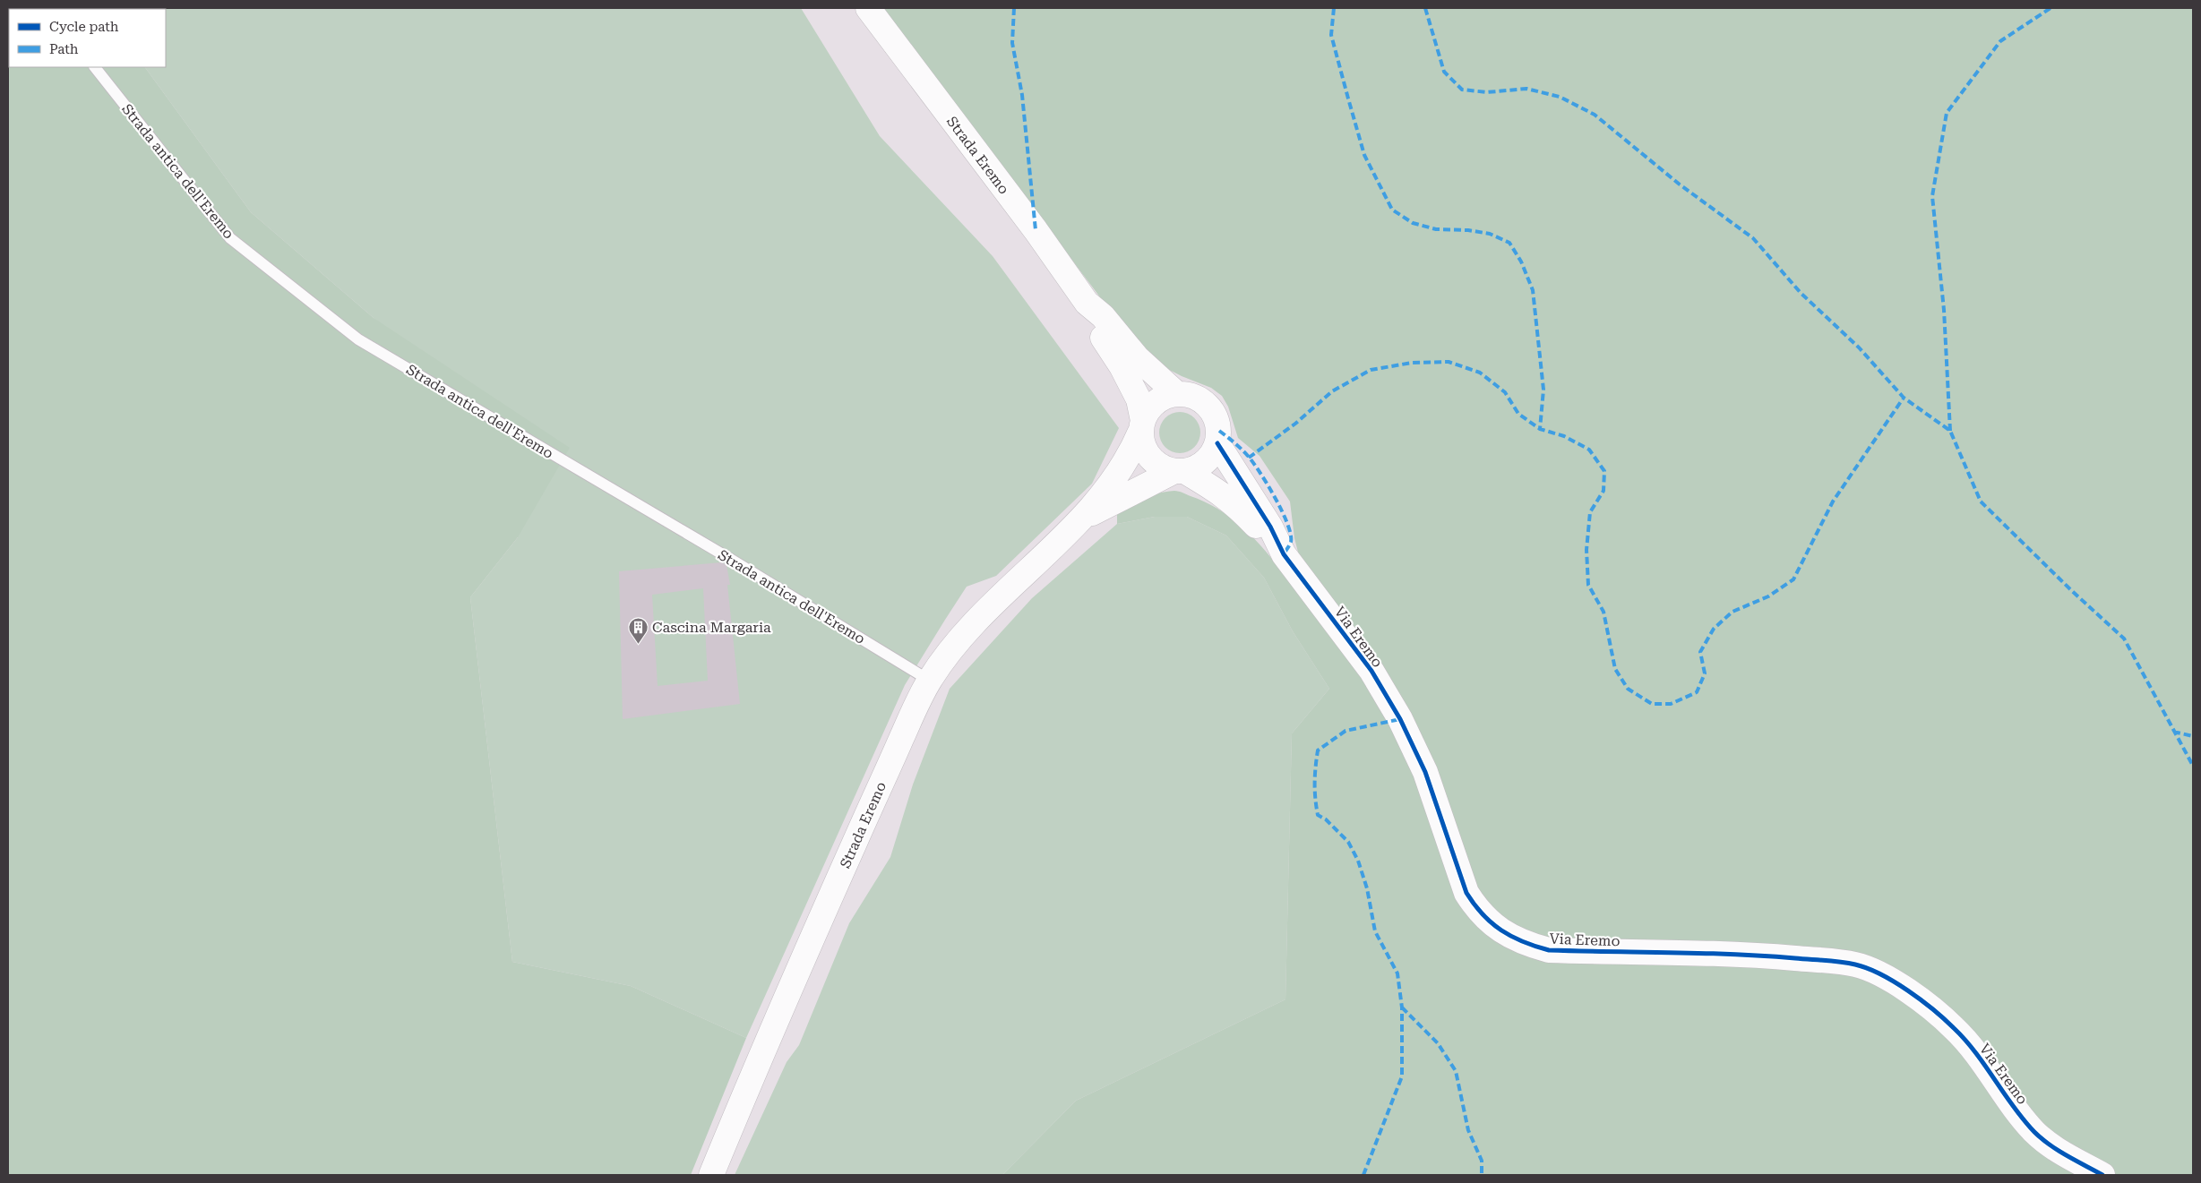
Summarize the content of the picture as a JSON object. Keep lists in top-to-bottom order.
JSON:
{
  "streets": {
    "main road": ["Strada Eremo", "Via Eremo"],
    "lane": ["Strada antica dell'Eremo"]
  },
  "crossings": [
    ["Strada Eremo", "Strada antica dell'Eremo"],
    ["Strada Eremo", "Via Eremo"]
  ],
  "places": {
    "building": ["Cascina Margaria"]
  },
  "legend": ["Cycle path", "Path"]
}
